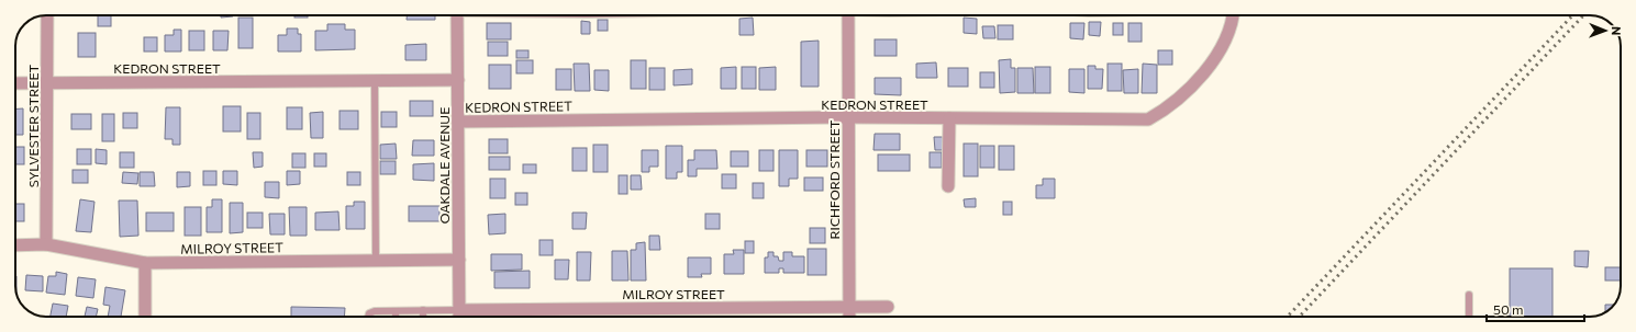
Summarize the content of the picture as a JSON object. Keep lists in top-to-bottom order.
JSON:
{
  "streets": {
    "street": [
      "KEDRON STREET",
      "SYLVESTER STREET",
      "OAKDALE AVENUE",
      "RICHFORD STREET",
      "MILROY STREET"
    ]
  },
  "crossings": [
    ["KEDRON STREET", "SYLVESTER STREET"],
    ["KEDRON STREET", "OAKDALE AVENUE"],
    ["KEDRON STREET", "RICHFORD STREET"],
    ["SYLVESTER STREET", "MILROY STREET"],
    ["OAKDALE AVENUE", "MILROY STREET"],
    ["RICHFORD STREET", "MILROY STREET"]
  ],
  "scale_bar": "50 m",
  "north": "right"
}
